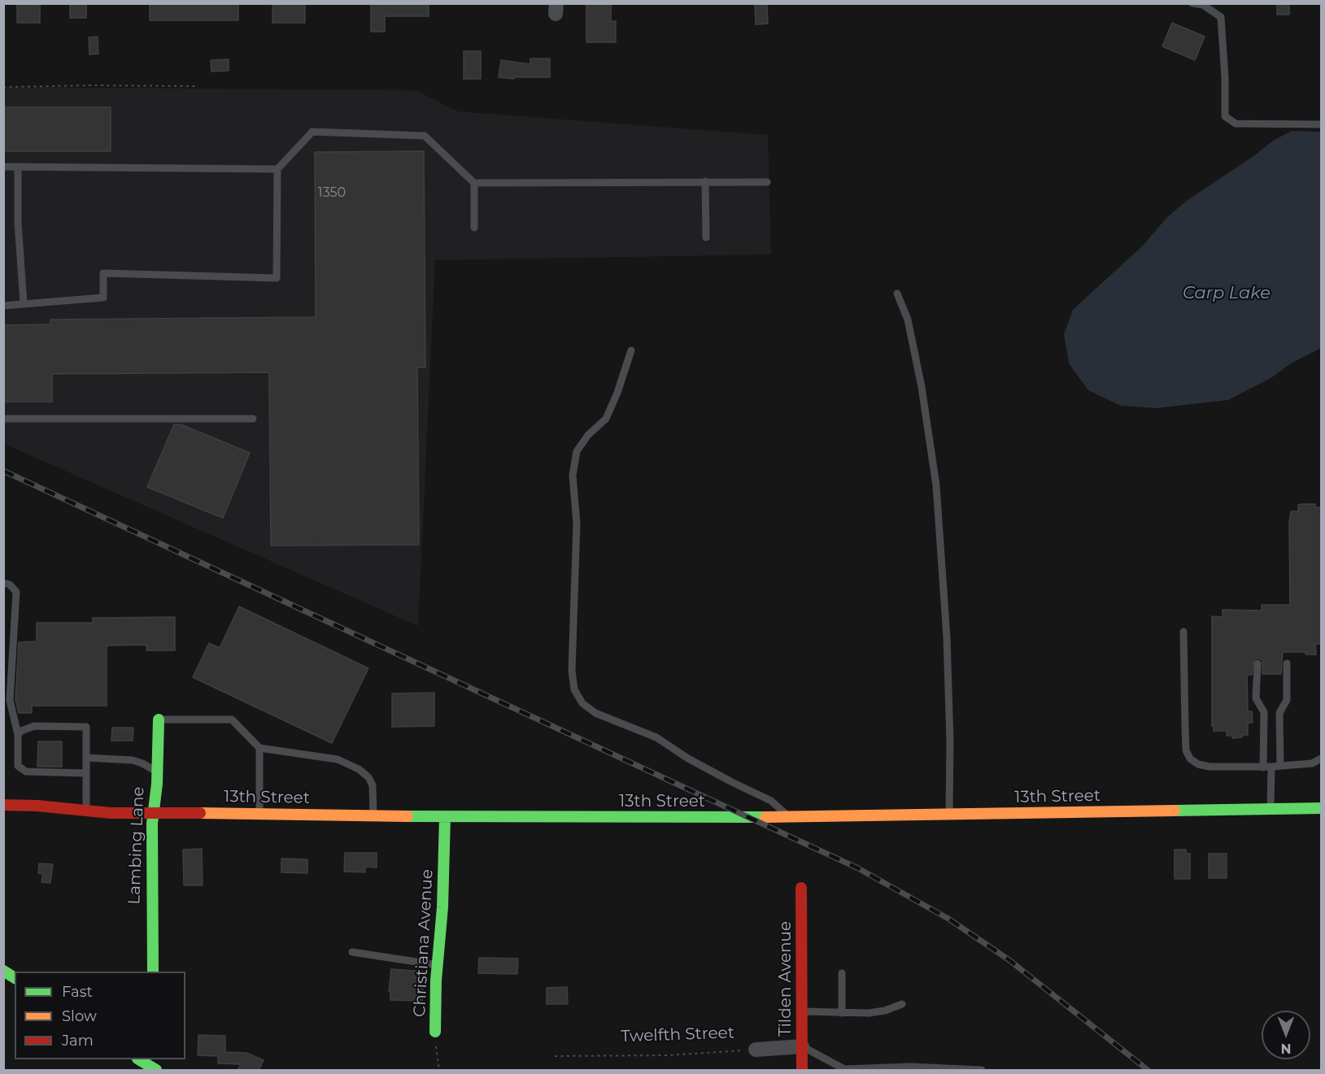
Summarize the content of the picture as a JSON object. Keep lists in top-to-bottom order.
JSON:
{
  "streets": {
    "street": [
      "13th Street",
      "Lambing Lane",
      "Christiana Avenue",
      "Tilden Avenue",
      "Twelfth Street"
    ]
  },
  "crossings": [
    ["13th Street", "Lambing Lane"],
    ["13th Street", "Christiana Avenue"],
    ["Tilden Avenue", "Twelfth Street"]
  ],
  "water": ["Carp Lake"],
  "house_numbers": ["1350"],
  "legend": ["Fast", "Slow", "Jam"],
  "north": "bottom"
}
